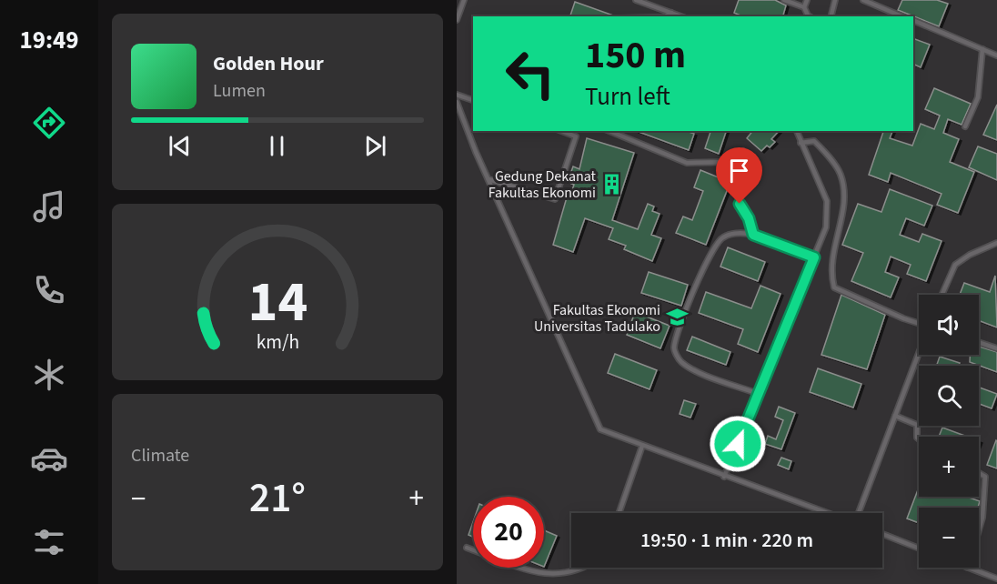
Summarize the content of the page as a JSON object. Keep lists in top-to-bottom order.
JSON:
{
  "places": {
    "building": ["Gedung Dekanat Fakultas Ekonomi"],
    "school or university": ["Fakultas Ekonomi Universitas Tadulako"]
  },
  "page": {
    "tabs": "19:49",
    "turn": ["150 m", "Turn left"],
    "song": ["Golden Hour", "Lumen"],
    "map_buttons": ["+", "−"],
    "tile": "Climate",
    "heat": ["−", "21°", "+"],
    "limit": "20",
    "trip": "19:50 · 1 min · 220 m",
    "gauge": ["14", "km/h"]
  }
}
